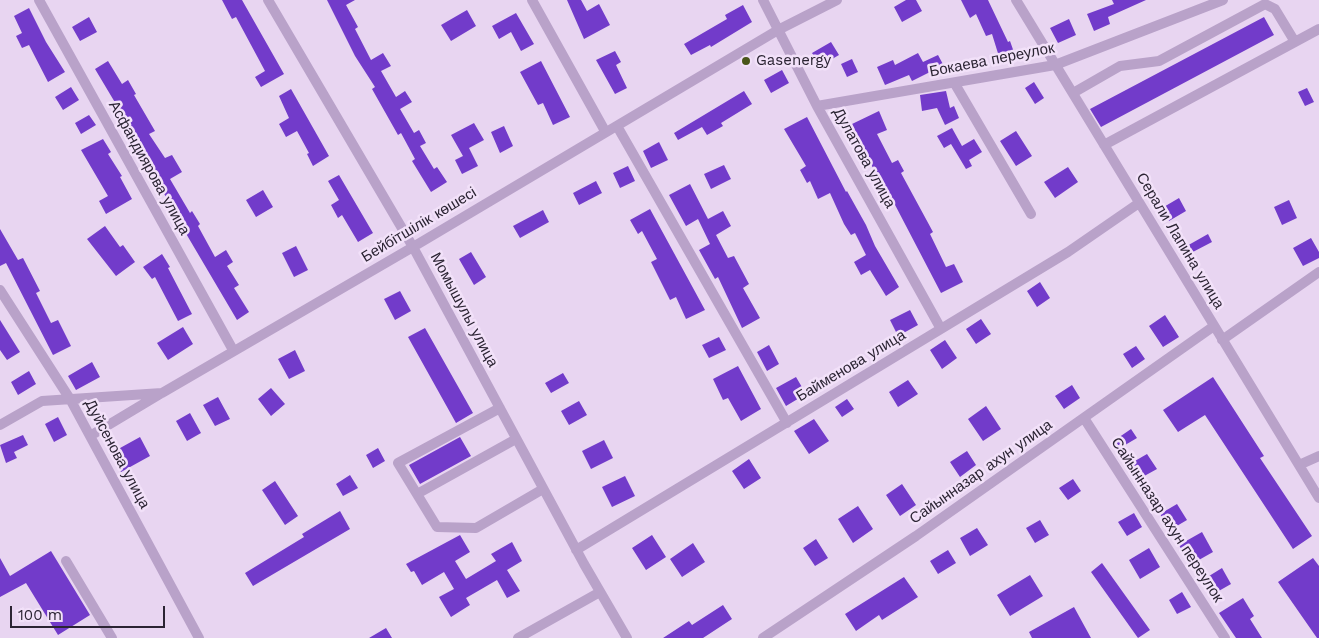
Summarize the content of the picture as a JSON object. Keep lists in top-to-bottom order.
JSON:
{
  "streets": {
    "street": [
      "Бокаева переулок",
      "Дулатова улица",
      "Асфандиярова улица",
      "Бейбітшілік көшесі",
      "Серали Лапина улица",
      "Момышулы улица",
      "Байменова улица",
      "Дуйсенова улица",
      "Сайынназар ахун улица",
      "Сайынназар ахун переулок"
    ]
  },
  "crossings": [
    ["Бокаева переулок", "Дулатова улица"],
    ["Бокаева переулок", "Серали Лапина улица"],
    ["Дулатова улица", "Бейбітшілік көшесі"],
    ["Дулатова улица", "Байменова улица"],
    ["Асфандиярова улица", "Бейбітшілік көшесі"],
    ["Бейбітшілік көшесі", "Момышулы улица"],
    ["Бейбітшілік көшесі", "Дуйсенова улица"],
    ["Серали Лапина улица", "Байменова улица"],
    ["Серали Лапина улица", "Сайынназар ахун улица"],
    ["Момышулы улица", "Байменова улица"],
    ["Сайынназар ахун улица", "Сайынназар ахун переулок"]
  ],
  "places": ["Gasenergy"],
  "scale_bar": "100 m"
}
